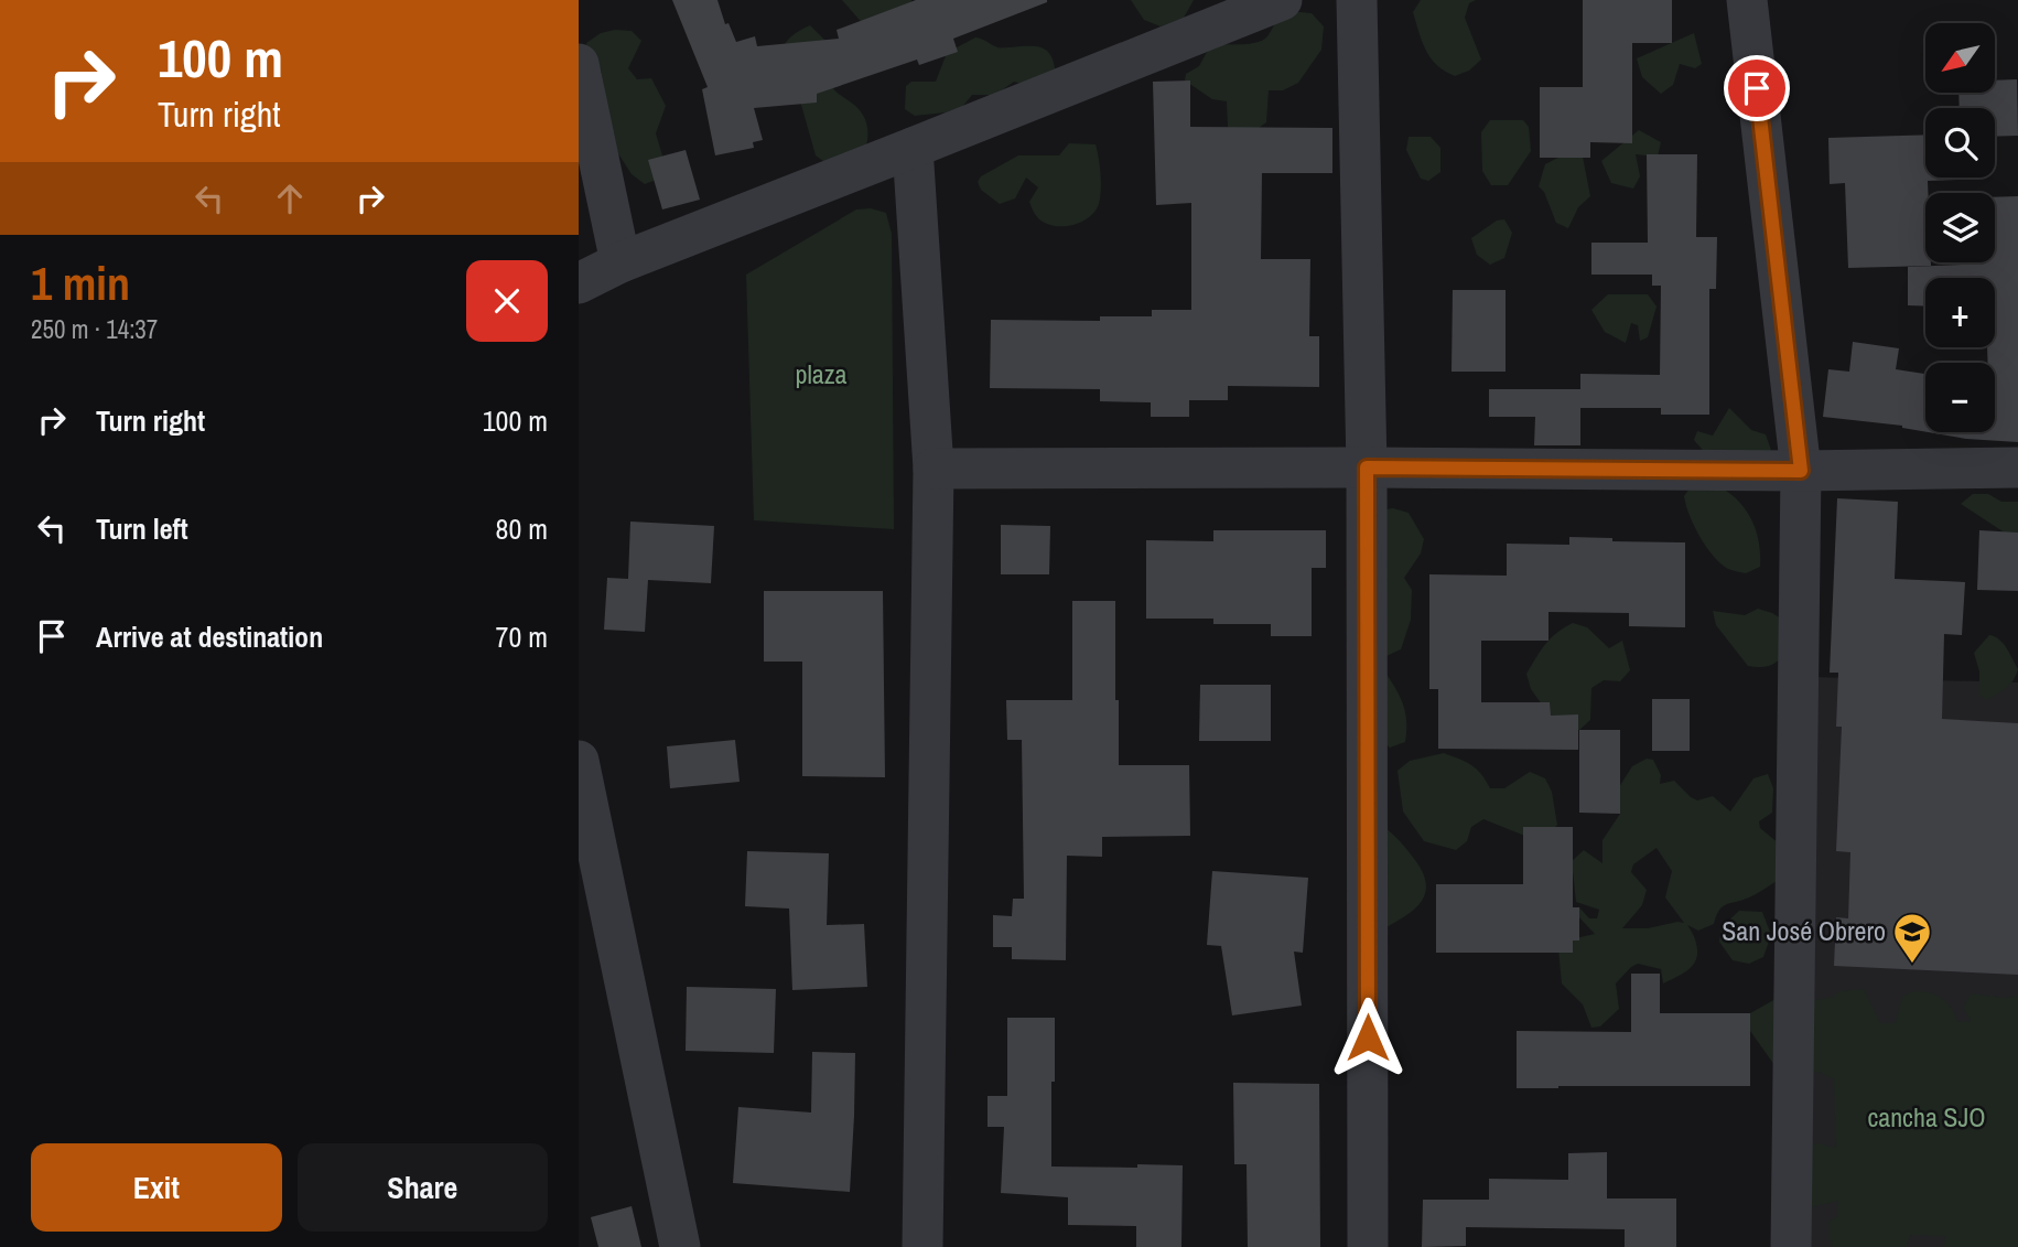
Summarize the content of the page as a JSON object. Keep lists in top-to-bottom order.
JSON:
{
  "parks": ["plaza", "cancha SJO"],
  "places": {
    "school or university": ["San José Obrero"]
  },
  "north": "bottom left",
  "page": {
    "turn": ["100 m", "Turn right"],
    "map_buttons": ["+", "−"],
    "heading": ["1 min", "250 m · 14:37"],
    "list": [
      {
        "name": "Turn right",
        "value": "100 m"
      },
      {
        "name": "Turn left",
        "value": "80 m"
      },
      {
        "name": "Arrive at destination",
        "value": "70 m"
      }
    ],
    "buttons": ["Exit", "Share"]
  }
}
